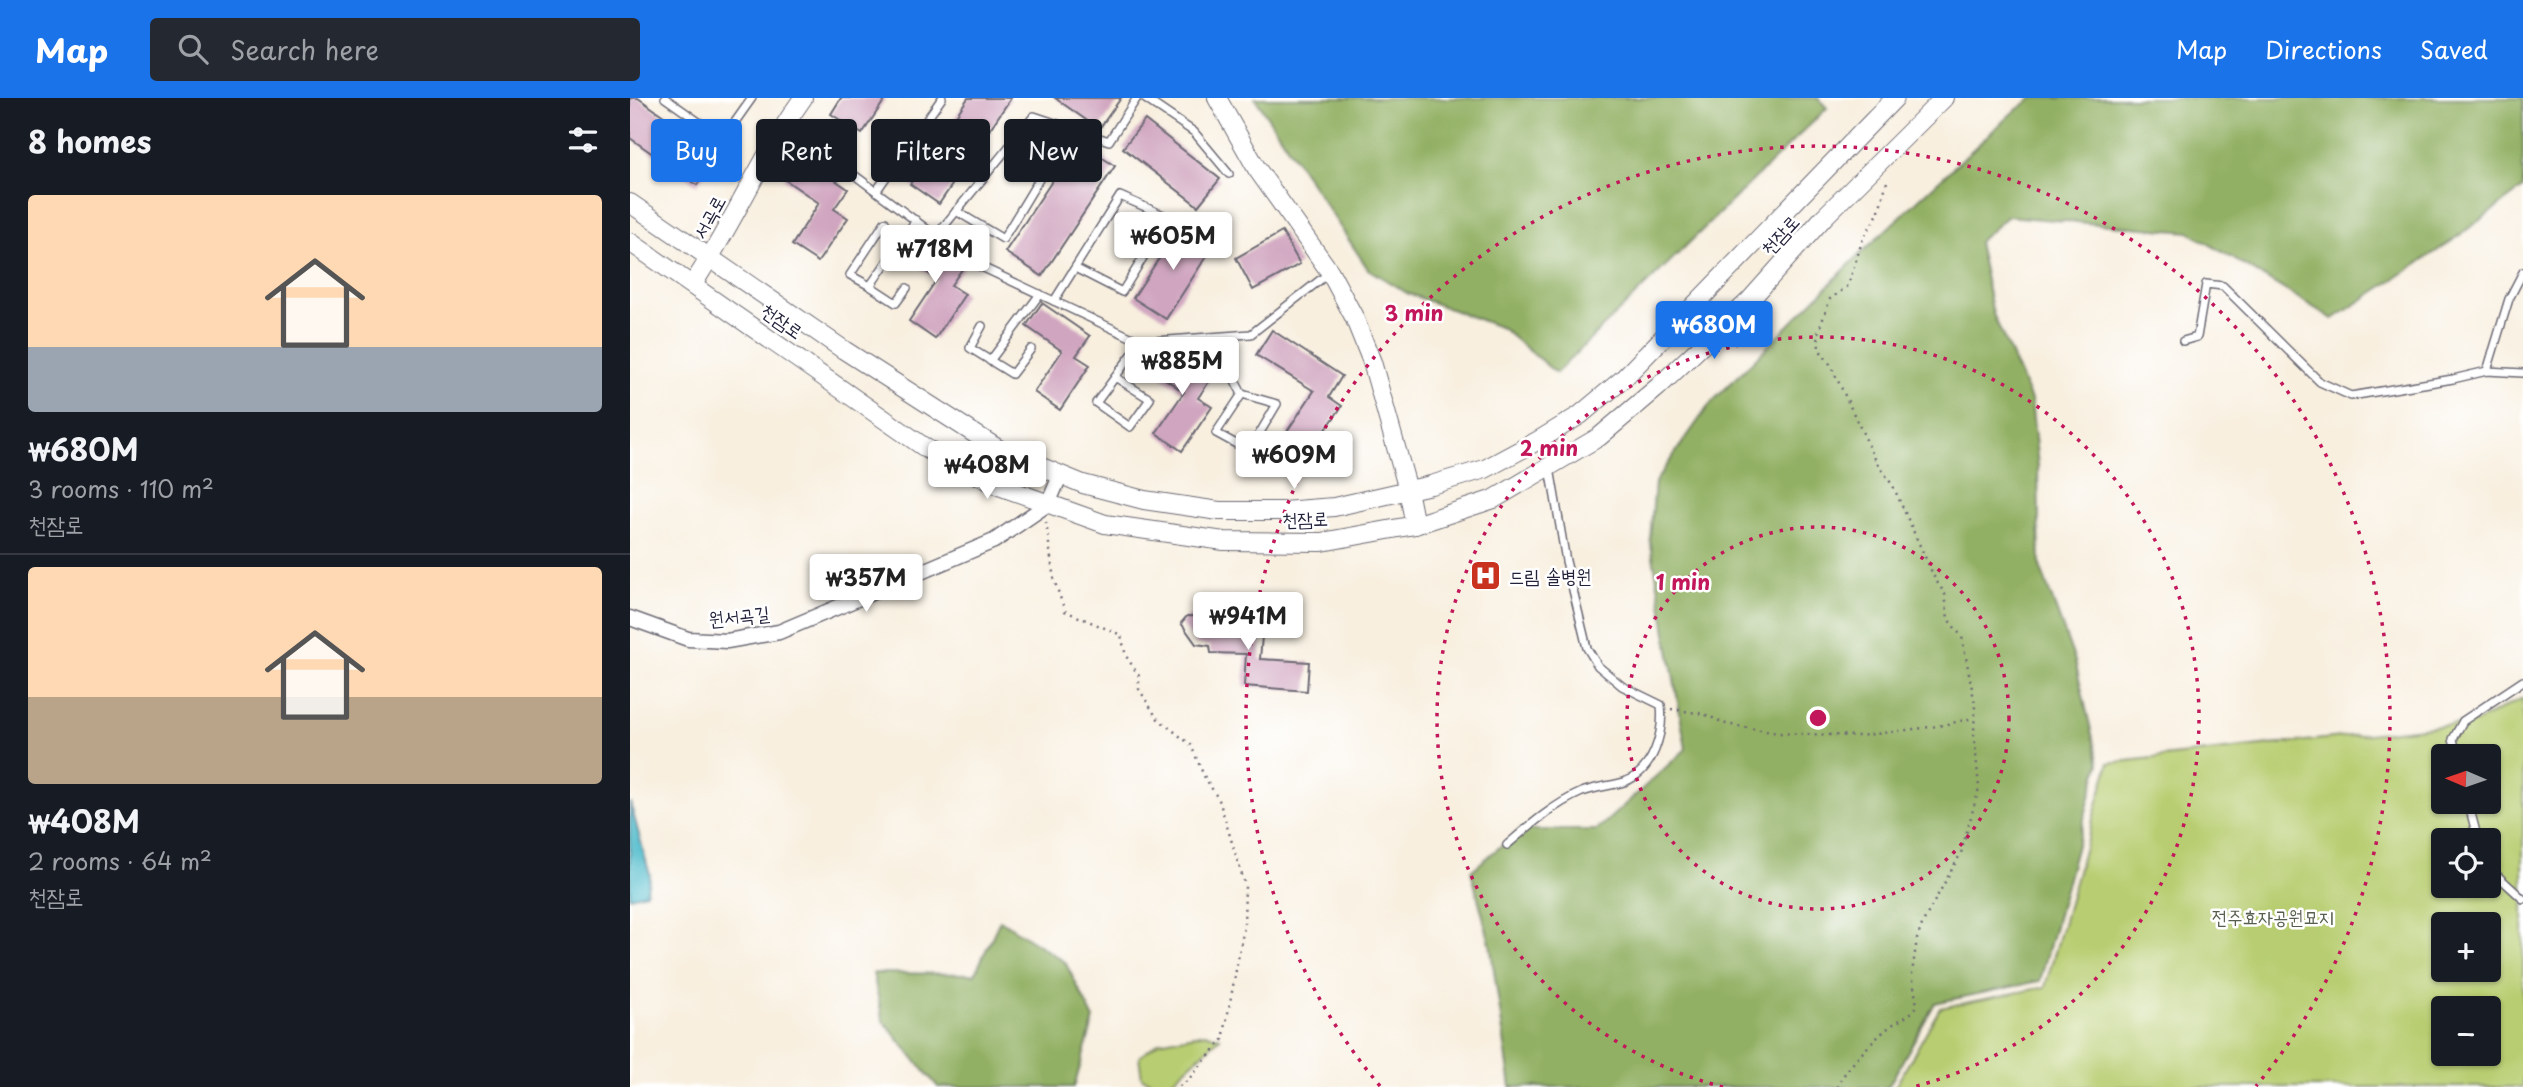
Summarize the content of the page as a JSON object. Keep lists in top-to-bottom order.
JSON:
{
  "streets": {
    "street": ["서곡로", "천잠로", "원서곡길"]
  },
  "crossings": [
    ["서곡로", "천잠로"],
    ["천잠로", "원서곡길"]
  ],
  "parks": ["전주효자공원묘지"],
  "places": {
    "hospital": ["드림 솔병원"]
  },
  "north": "left",
  "page": {
    "header": "Map",
    "search": "Search here",
    "nav": ["Map", "Directions", "Saved"],
    "heading": "8 homes",
    "chip": [
      "Buy",
      "Rent",
      "Filters",
      "New"
    ],
    "list": [
      {
        "name": "₩680M",
        "note": "3 rooms · 110 m² · 천잠로"
      },
      {
        "name": "₩408M",
        "note": "2 rooms · 64 m² · 천잠로"
      }
    ],
    "price": [
      "₩605M",
      "₩718M",
      "₩680M",
      "₩885M",
      "₩609M",
      "₩408M",
      "₩357M",
      "₩941M"
    ],
    "map_buttons": ["+", "−"]
  },
  "rings": ["3 min", "2 min", "1 min"]
}
